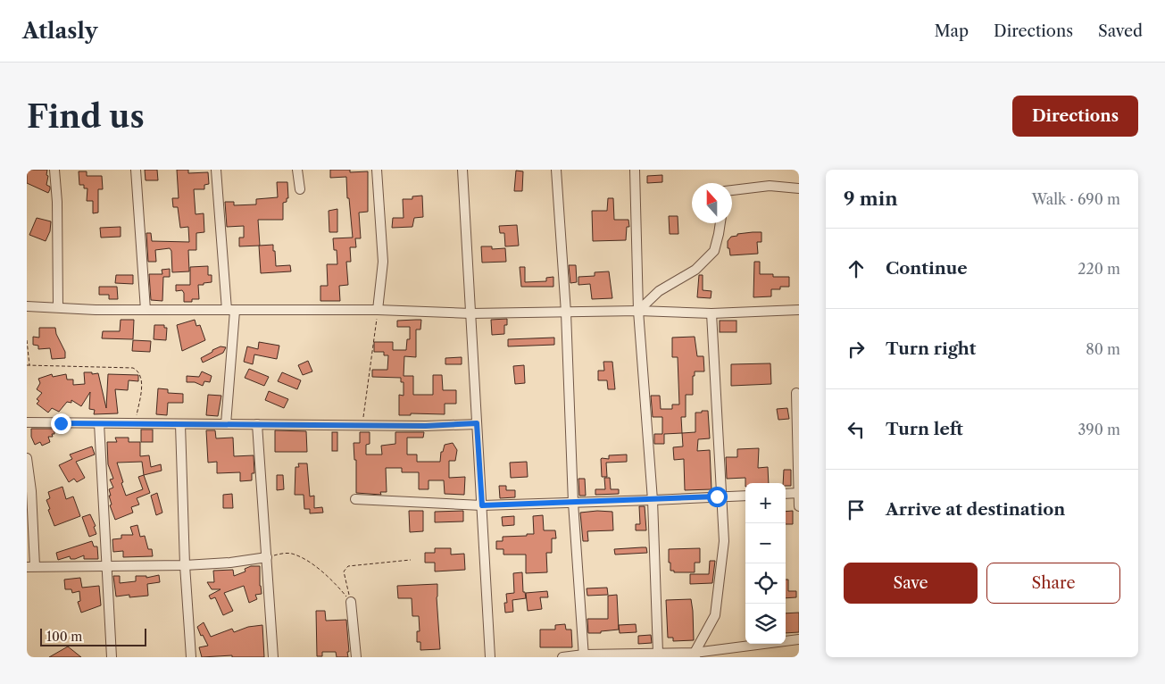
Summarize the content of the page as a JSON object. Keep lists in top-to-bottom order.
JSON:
{
  "scale_bar": "100 m",
  "north": "top",
  "page": {
    "header": "Atlasly",
    "nav": ["Map", "Directions", "Saved"],
    "buttons": [
      "Directions",
      ["Save", "Share"]
    ],
    "title": "Find us",
    "heading": ["9 min", "Walk · 690 m"],
    "list": [
      ["Continue", "220 m"],
      ["Turn right", "80 m"],
      ["Turn left", "390 m"],
      "Arrive at destination"
    ],
    "map_buttons": ["+", "−"],
    "scale": "100 m"
  }
}
